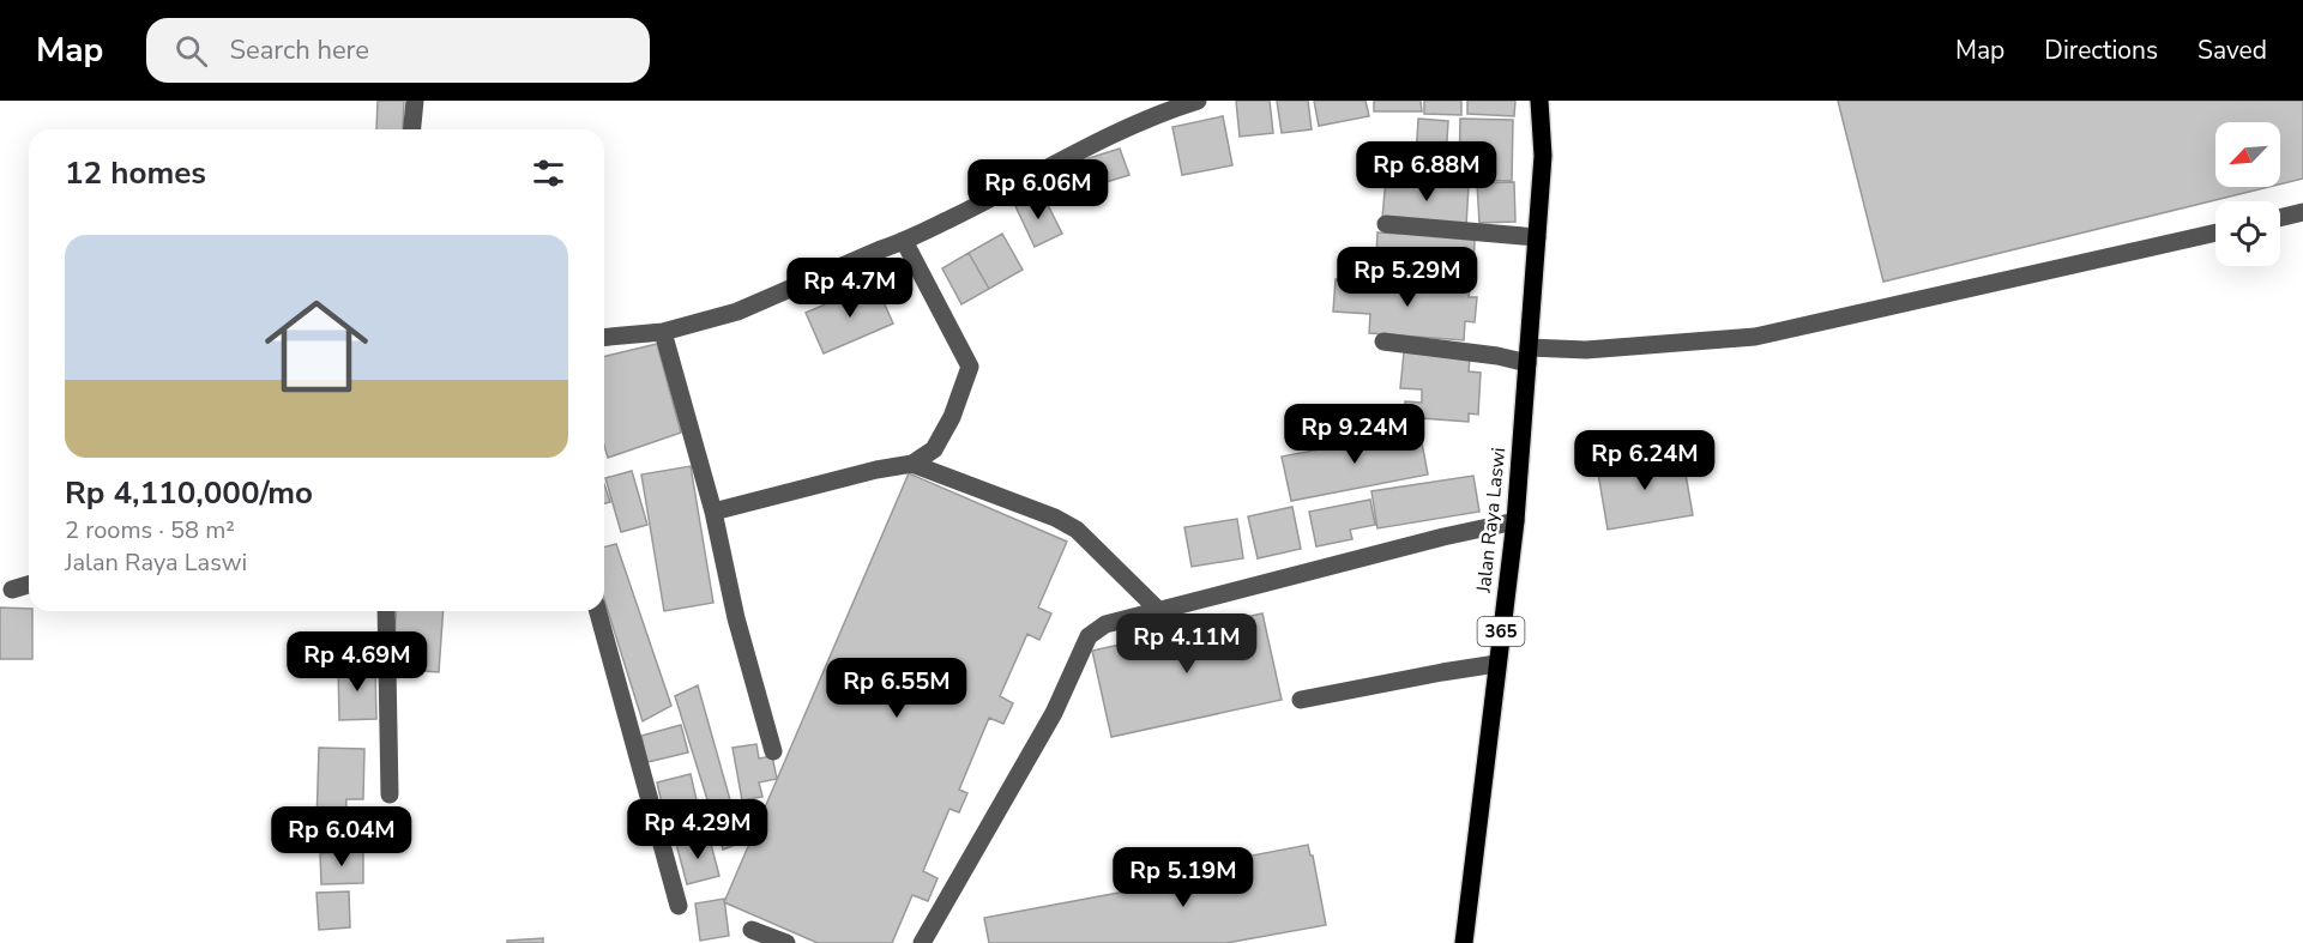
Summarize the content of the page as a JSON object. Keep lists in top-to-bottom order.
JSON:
{
  "streets": {
    "main road": ["Jalan Raya Laswi", "365"]
  },
  "north": "bottom left",
  "page": {
    "header": "Map",
    "search": "Search here",
    "nav": ["Map", "Directions", "Saved"],
    "heading": "12 homes",
    "price": [
      "Rp 6.88M",
      "Rp 6.06M",
      "Rp 5.29M",
      "Rp 4.7M",
      "Rp 9.24M",
      "Rp 6.24M",
      "Rp 4.11M",
      "Rp 4.69M",
      "Rp 6.55M",
      "Rp 4.29M",
      "Rp 6.04M",
      "Rp 5.19M"
    ],
    "list": [
      {
        "name": "Rp 4,110,000/mo",
        "note": "2 rooms · 58 m² · Jalan Raya Laswi"
      }
    ]
  }
}
